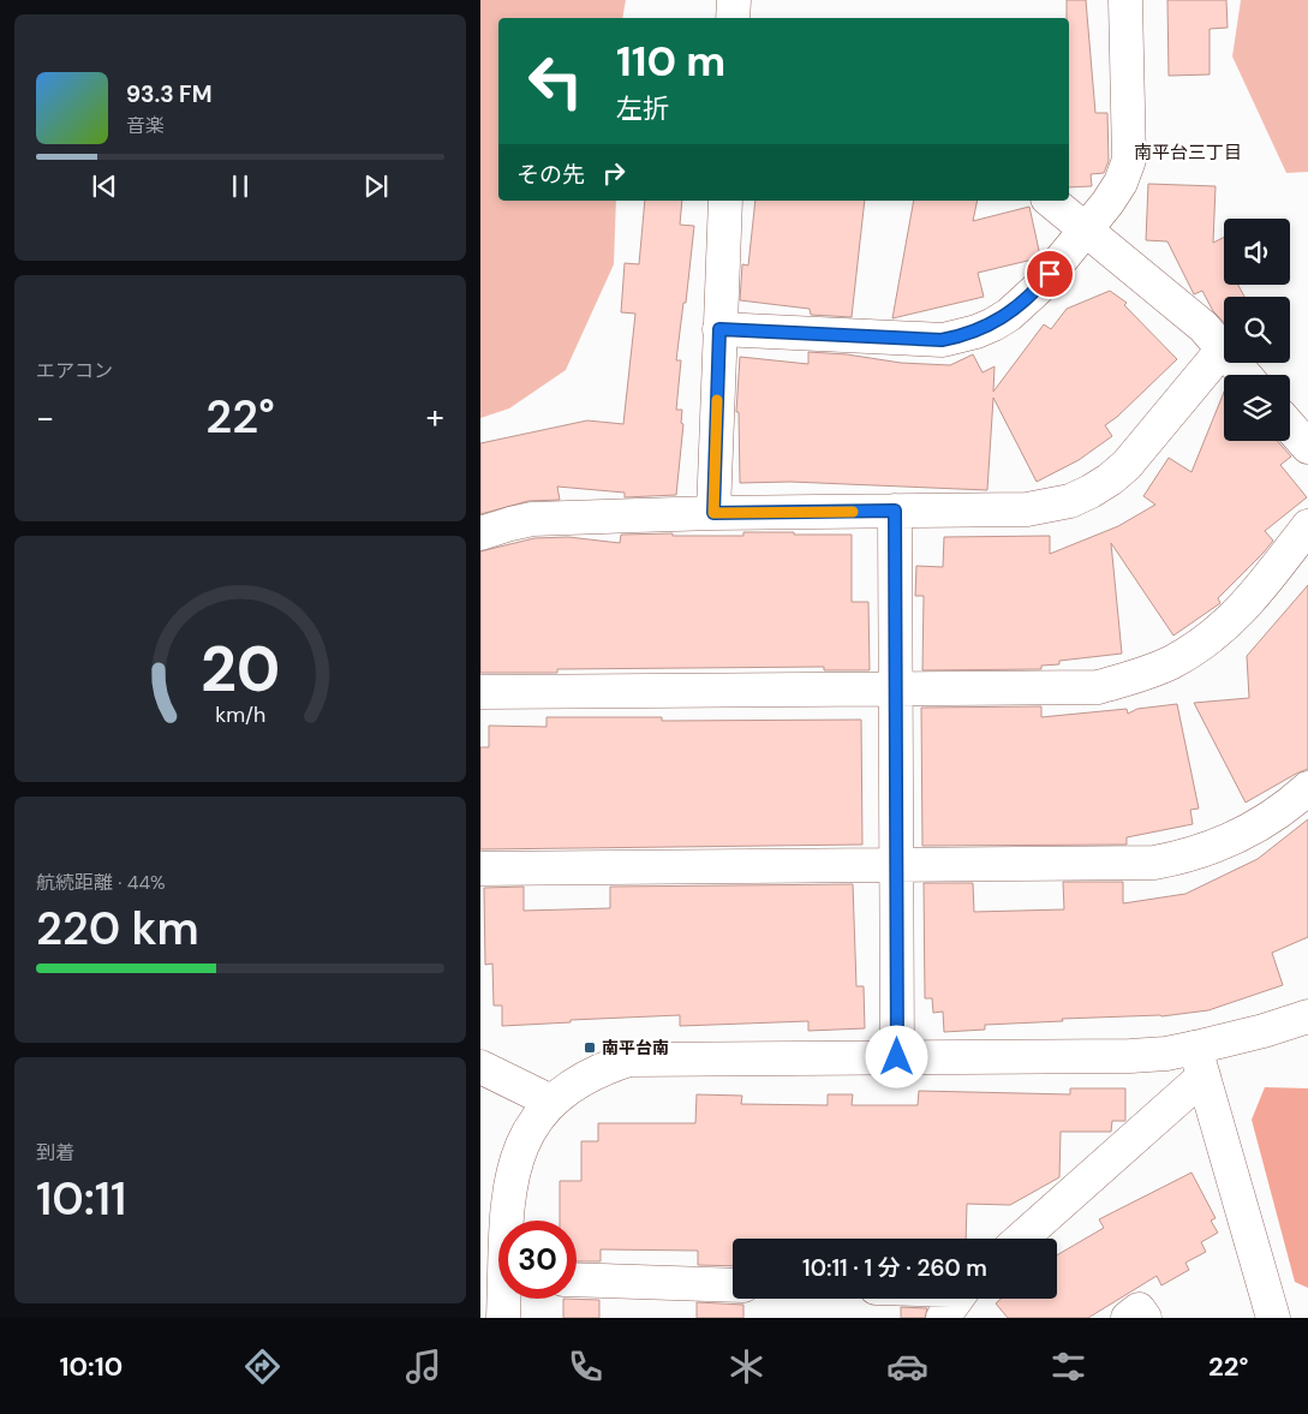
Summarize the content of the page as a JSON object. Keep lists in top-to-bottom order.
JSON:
{
  "districts": ["南平台三丁目"],
  "places": {
    "transit": ["南平台南"]
  },
  "page": {
    "turn": ["110 m", "左折"],
    "song": ["93.3 FM", "音楽"],
    "then": "その先",
    "tile": [
      "エアコン",
      ["航続距離 · 44%", "220 km"],
      ["到着", "10:11"]
    ],
    "heat": ["−", "22°", "+"],
    "limit": "30",
    "trip": "10:11 · 1 分 · 260 m",
    "tabs": ["10:10", "22°"],
    "gauge": ["20", "km/h"]
  }
}
